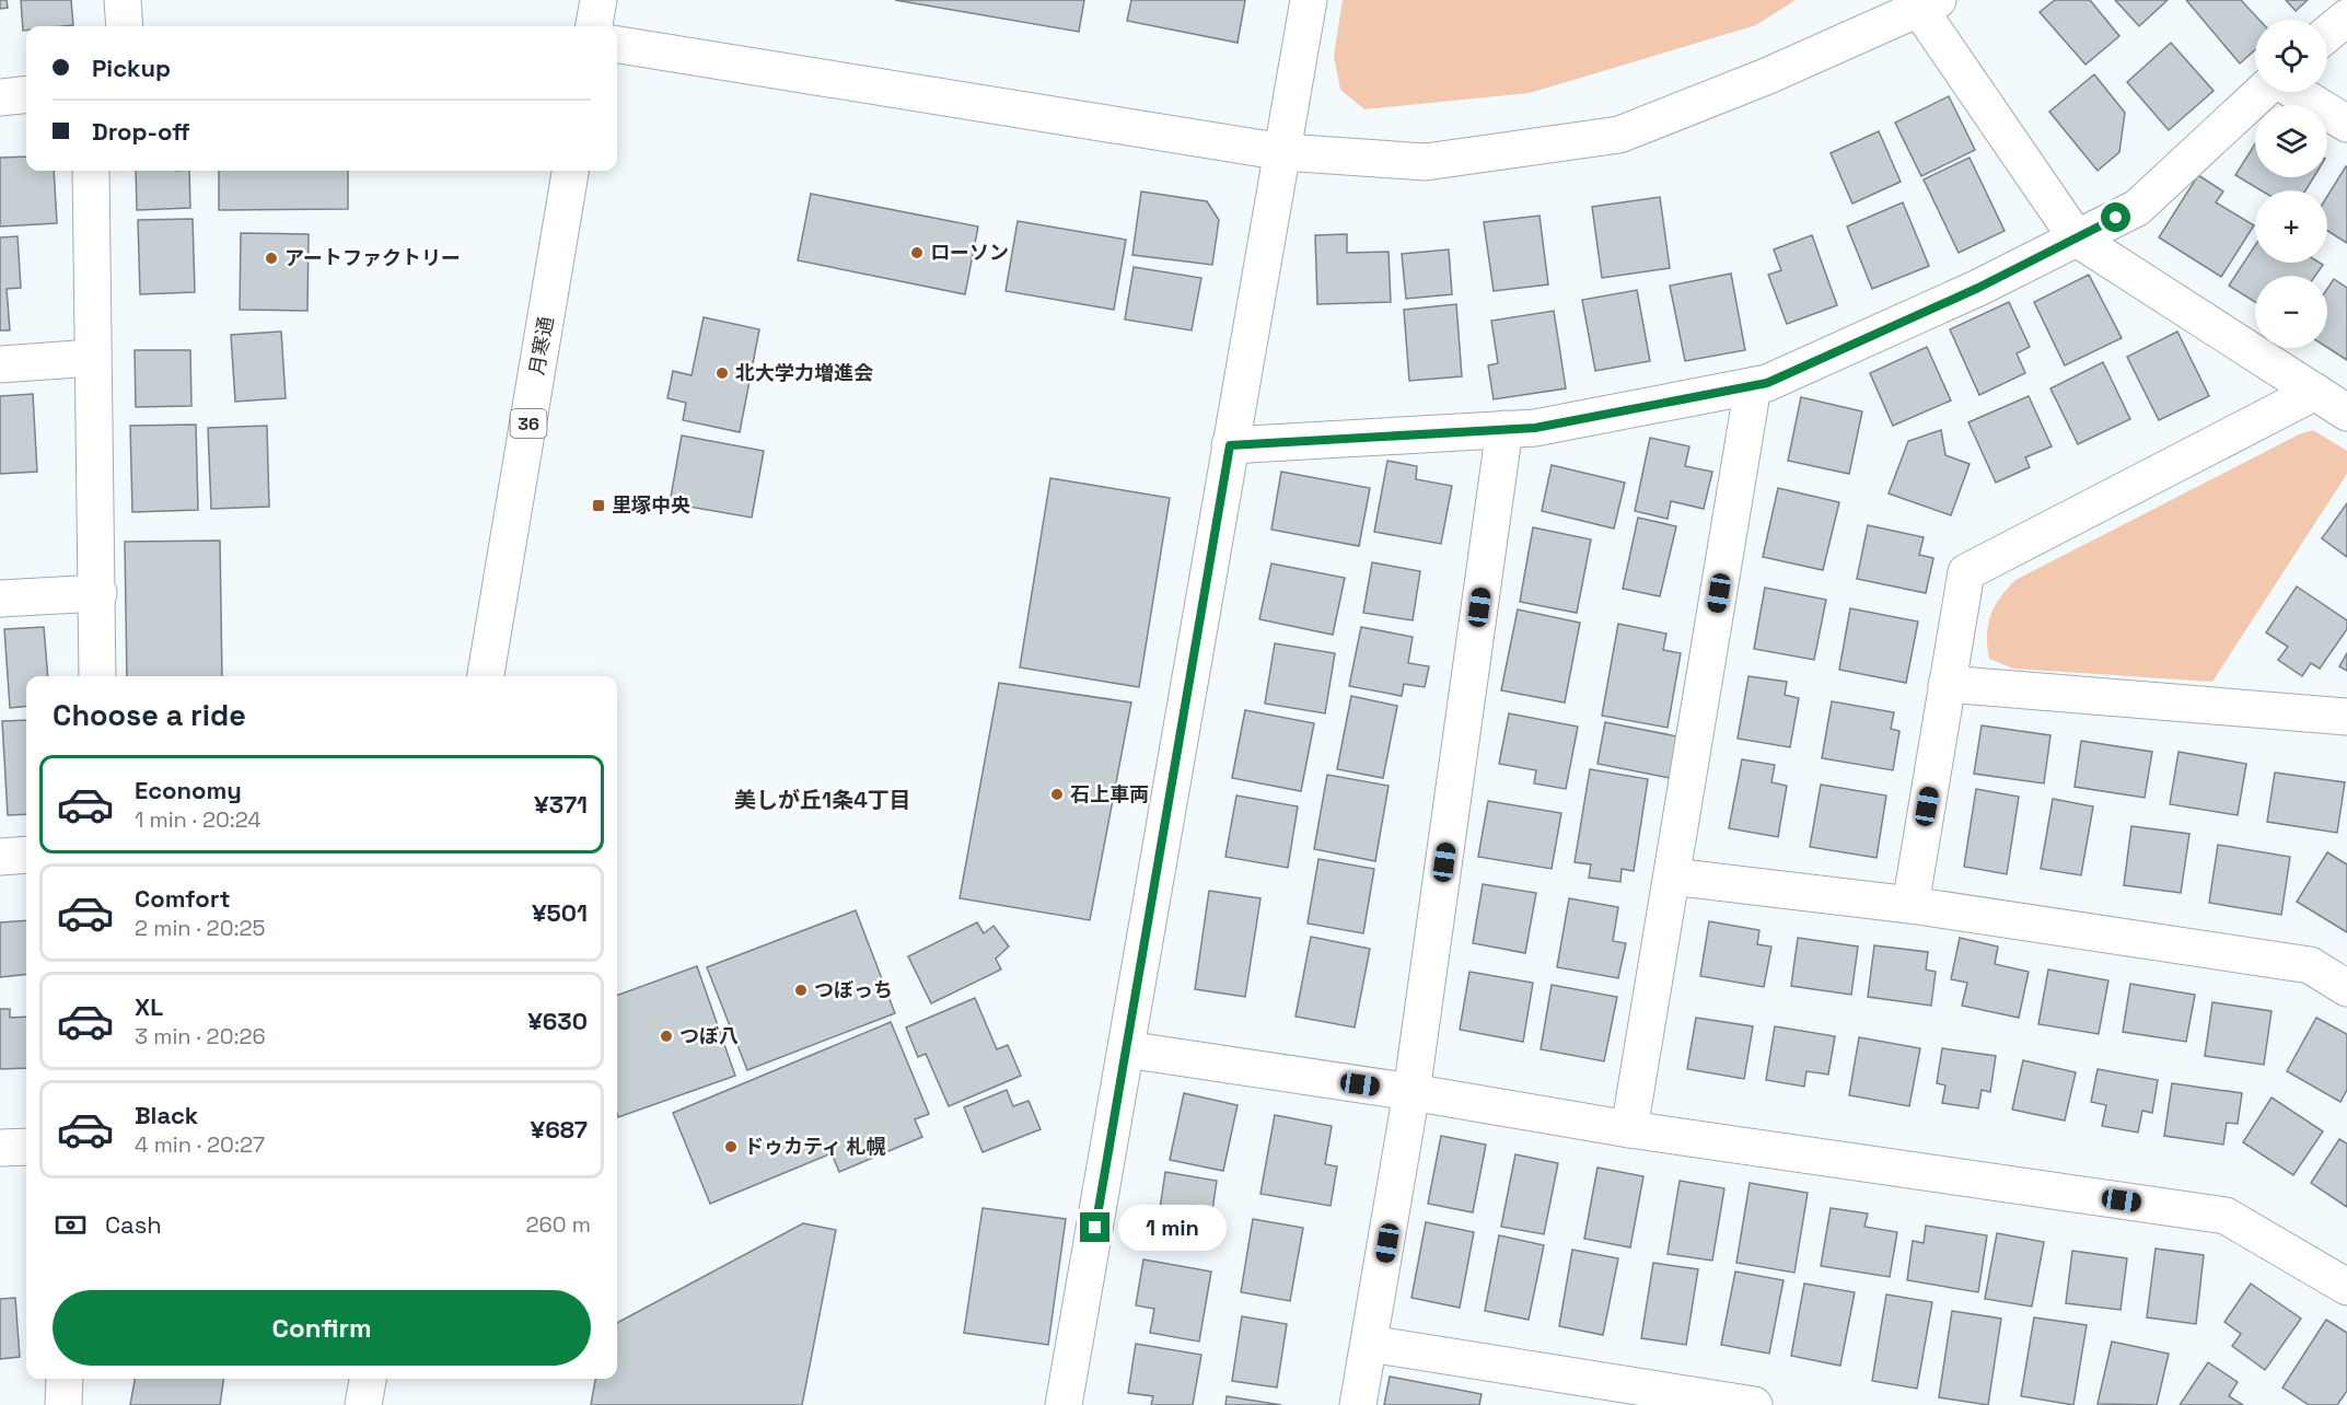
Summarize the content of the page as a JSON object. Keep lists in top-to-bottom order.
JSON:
{
  "streets": {
    "main road": ["月寒通", "36"]
  },
  "districts": ["美しが丘1条4丁目"],
  "places": {
    "other": [
      "ローソン",
      "アートファクトリー",
      "北大学力増進会",
      "石上車両",
      "つぼっち",
      "つぼ八",
      "ドゥカティ 札幌"
    ],
    "transit": ["里塚中央"]
  },
  "page": {
    "map_buttons": ["+", "−"],
    "banner": ["Pickup", "Drop-off"],
    "heading": "Choose a ride",
    "list": [
      {
        "name": "Economy",
        "note": "1 min · 20:24",
        "value": "¥371"
      },
      {
        "name": "Comfort",
        "note": "2 min · 20:25",
        "value": "¥501"
      },
      {
        "name": "XL",
        "note": "3 min · 20:26",
        "value": "¥630"
      },
      {
        "name": "Black",
        "note": "4 min · 20:27",
        "value": "¥687"
      }
    ],
    "pay": ["Cash", "260 m"],
    "bubble": "1 min",
    "buttons": "Confirm"
  }
}
